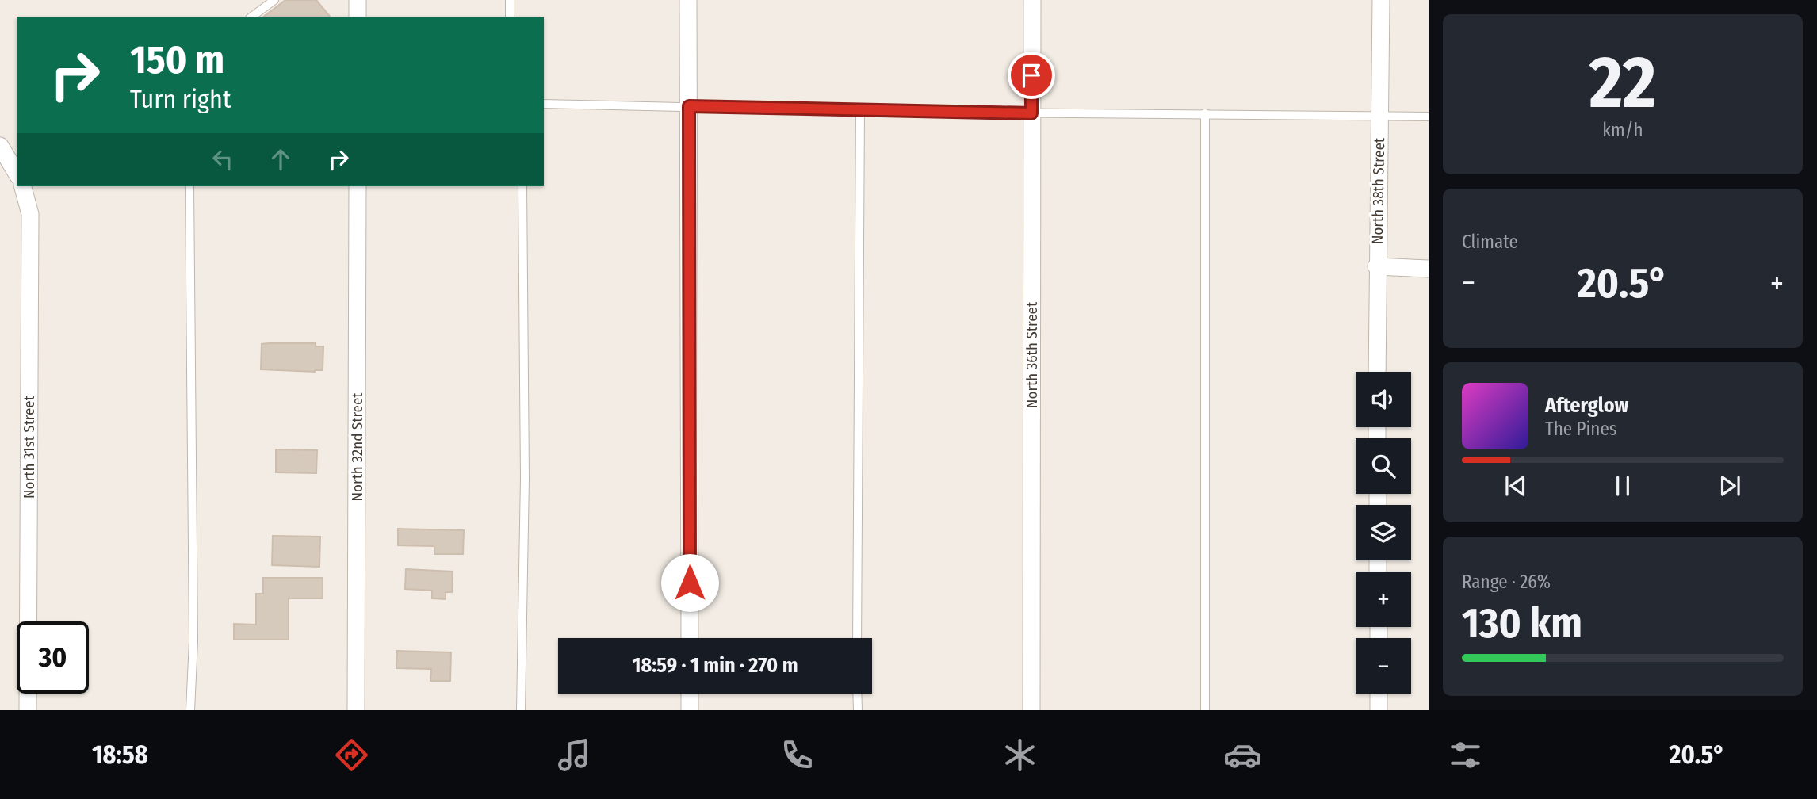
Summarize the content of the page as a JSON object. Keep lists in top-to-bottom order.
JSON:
{
  "streets": {
    "street": [
      "North 38th Street",
      "North 36th Street",
      "North 31st Street",
      "North 32nd Street"
    ]
  },
  "page": {
    "tile": [
      ["22", "km/h"],
      "Climate",
      ["Range · 26%", "130 km"]
    ],
    "turn": ["150 m", "Turn right"],
    "heat": ["−", "20.5°", "+"],
    "map_buttons": ["+", "−"],
    "song": ["Afterglow", "The Pines"],
    "limit": "30",
    "trip": "18:59 · 1 min · 270 m",
    "tabs": ["18:58", "20.5°"]
  }
}
